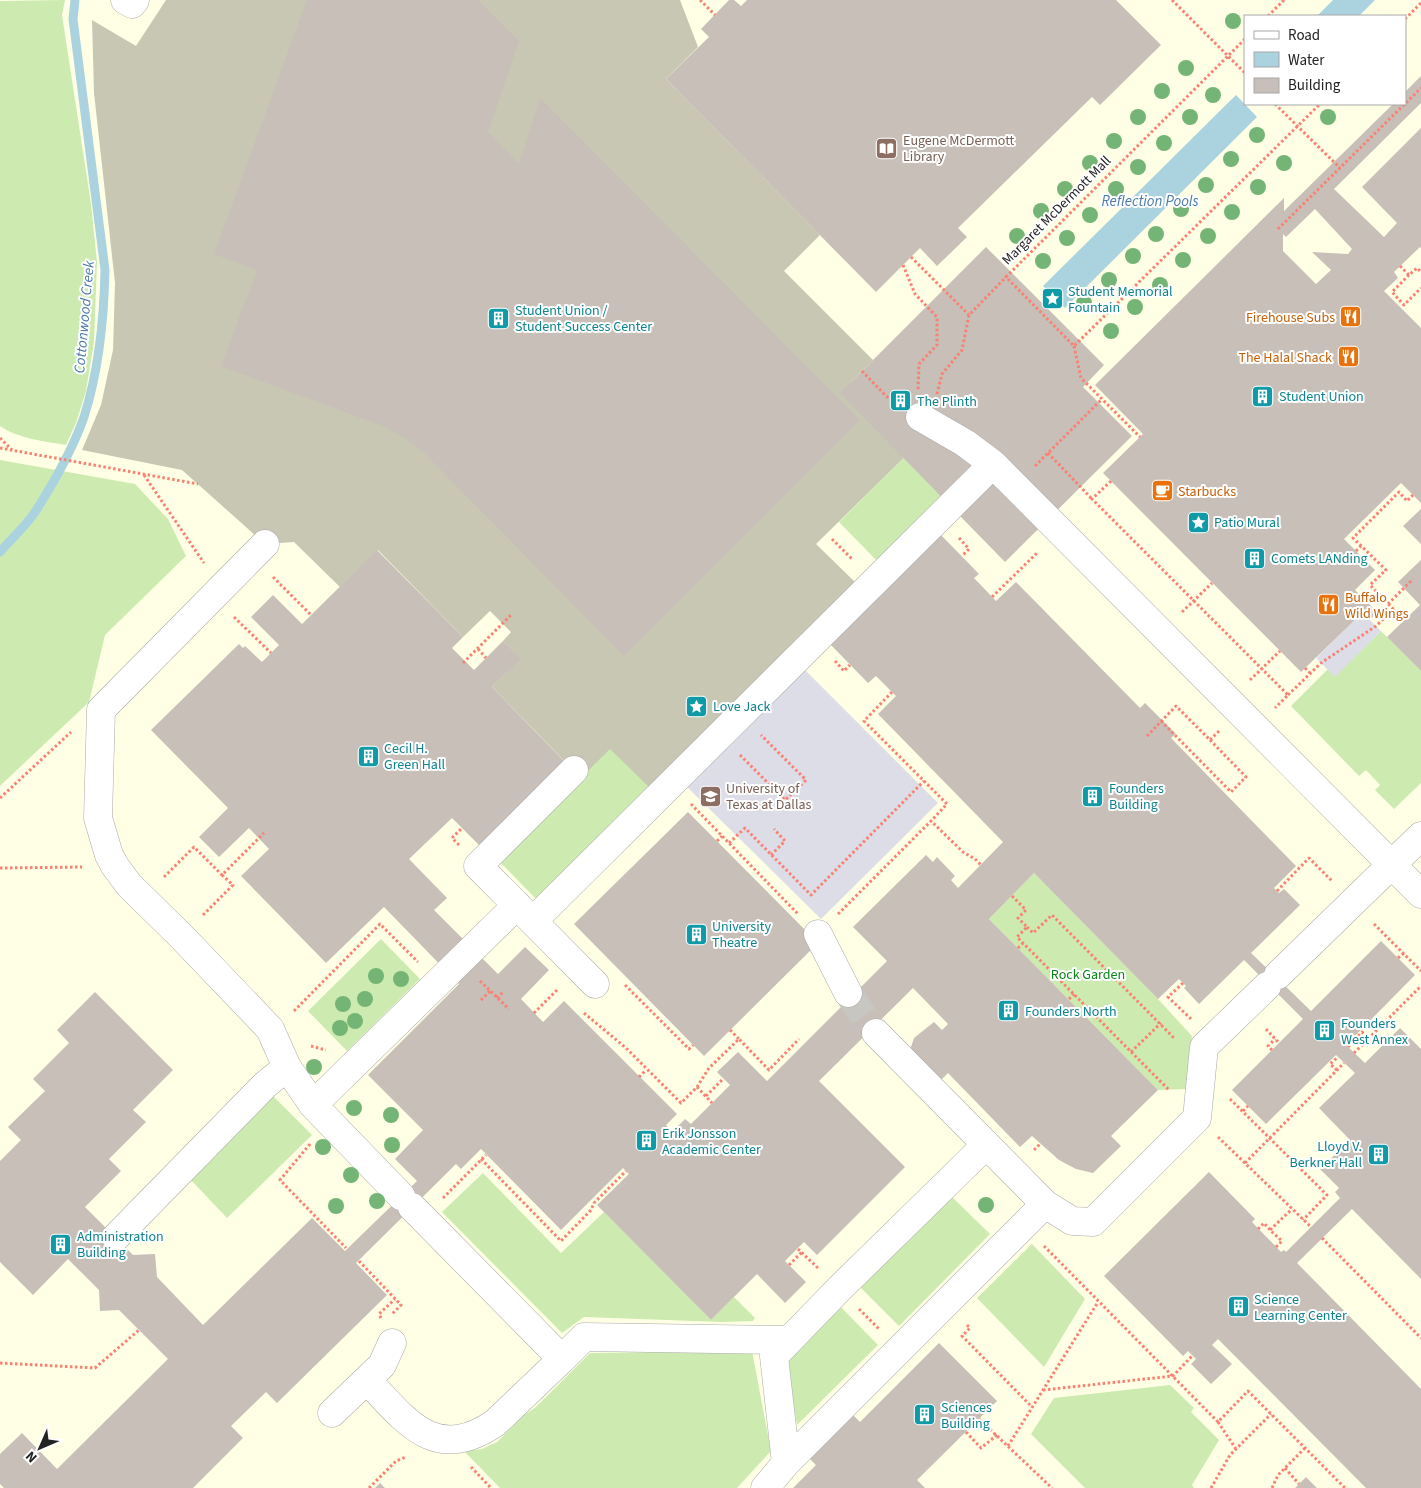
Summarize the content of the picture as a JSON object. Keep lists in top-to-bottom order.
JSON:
{
  "streets": {
    "path": ["Margaret McDermott Mall"]
  },
  "water": ["Reflection Pools", "Cottonwood Creek"],
  "parks": ["Rock Garden"],
  "places": {
    "library": ["Eugene McDermott Library"],
    "place": ["Student Memorial Fountain", "Patio Mural", "Love Jack"],
    "restaurant": ["Firehouse Subs", "The Halal Shack", "Buffalo Wild Wings"],
    "building": [
      "Student Union / Student Success Center",
      "Student Union",
      "The Plinth",
      "Comets LANding",
      "Cecil H. Green Hall",
      "Founders Building",
      "University Theatre",
      "Founders North",
      "Founders West Annex",
      "Erik Jonsson Academic Center",
      "Lloyd V. Berkner Hall",
      "Administration Building",
      "Science Learning Center",
      "Sciences Building"
    ],
    "cafe": ["Starbucks"],
    "school or university": ["University of Texas at Dallas"]
  },
  "legend": ["Road", "Water", "Building"],
  "north": "bottom left"
}
